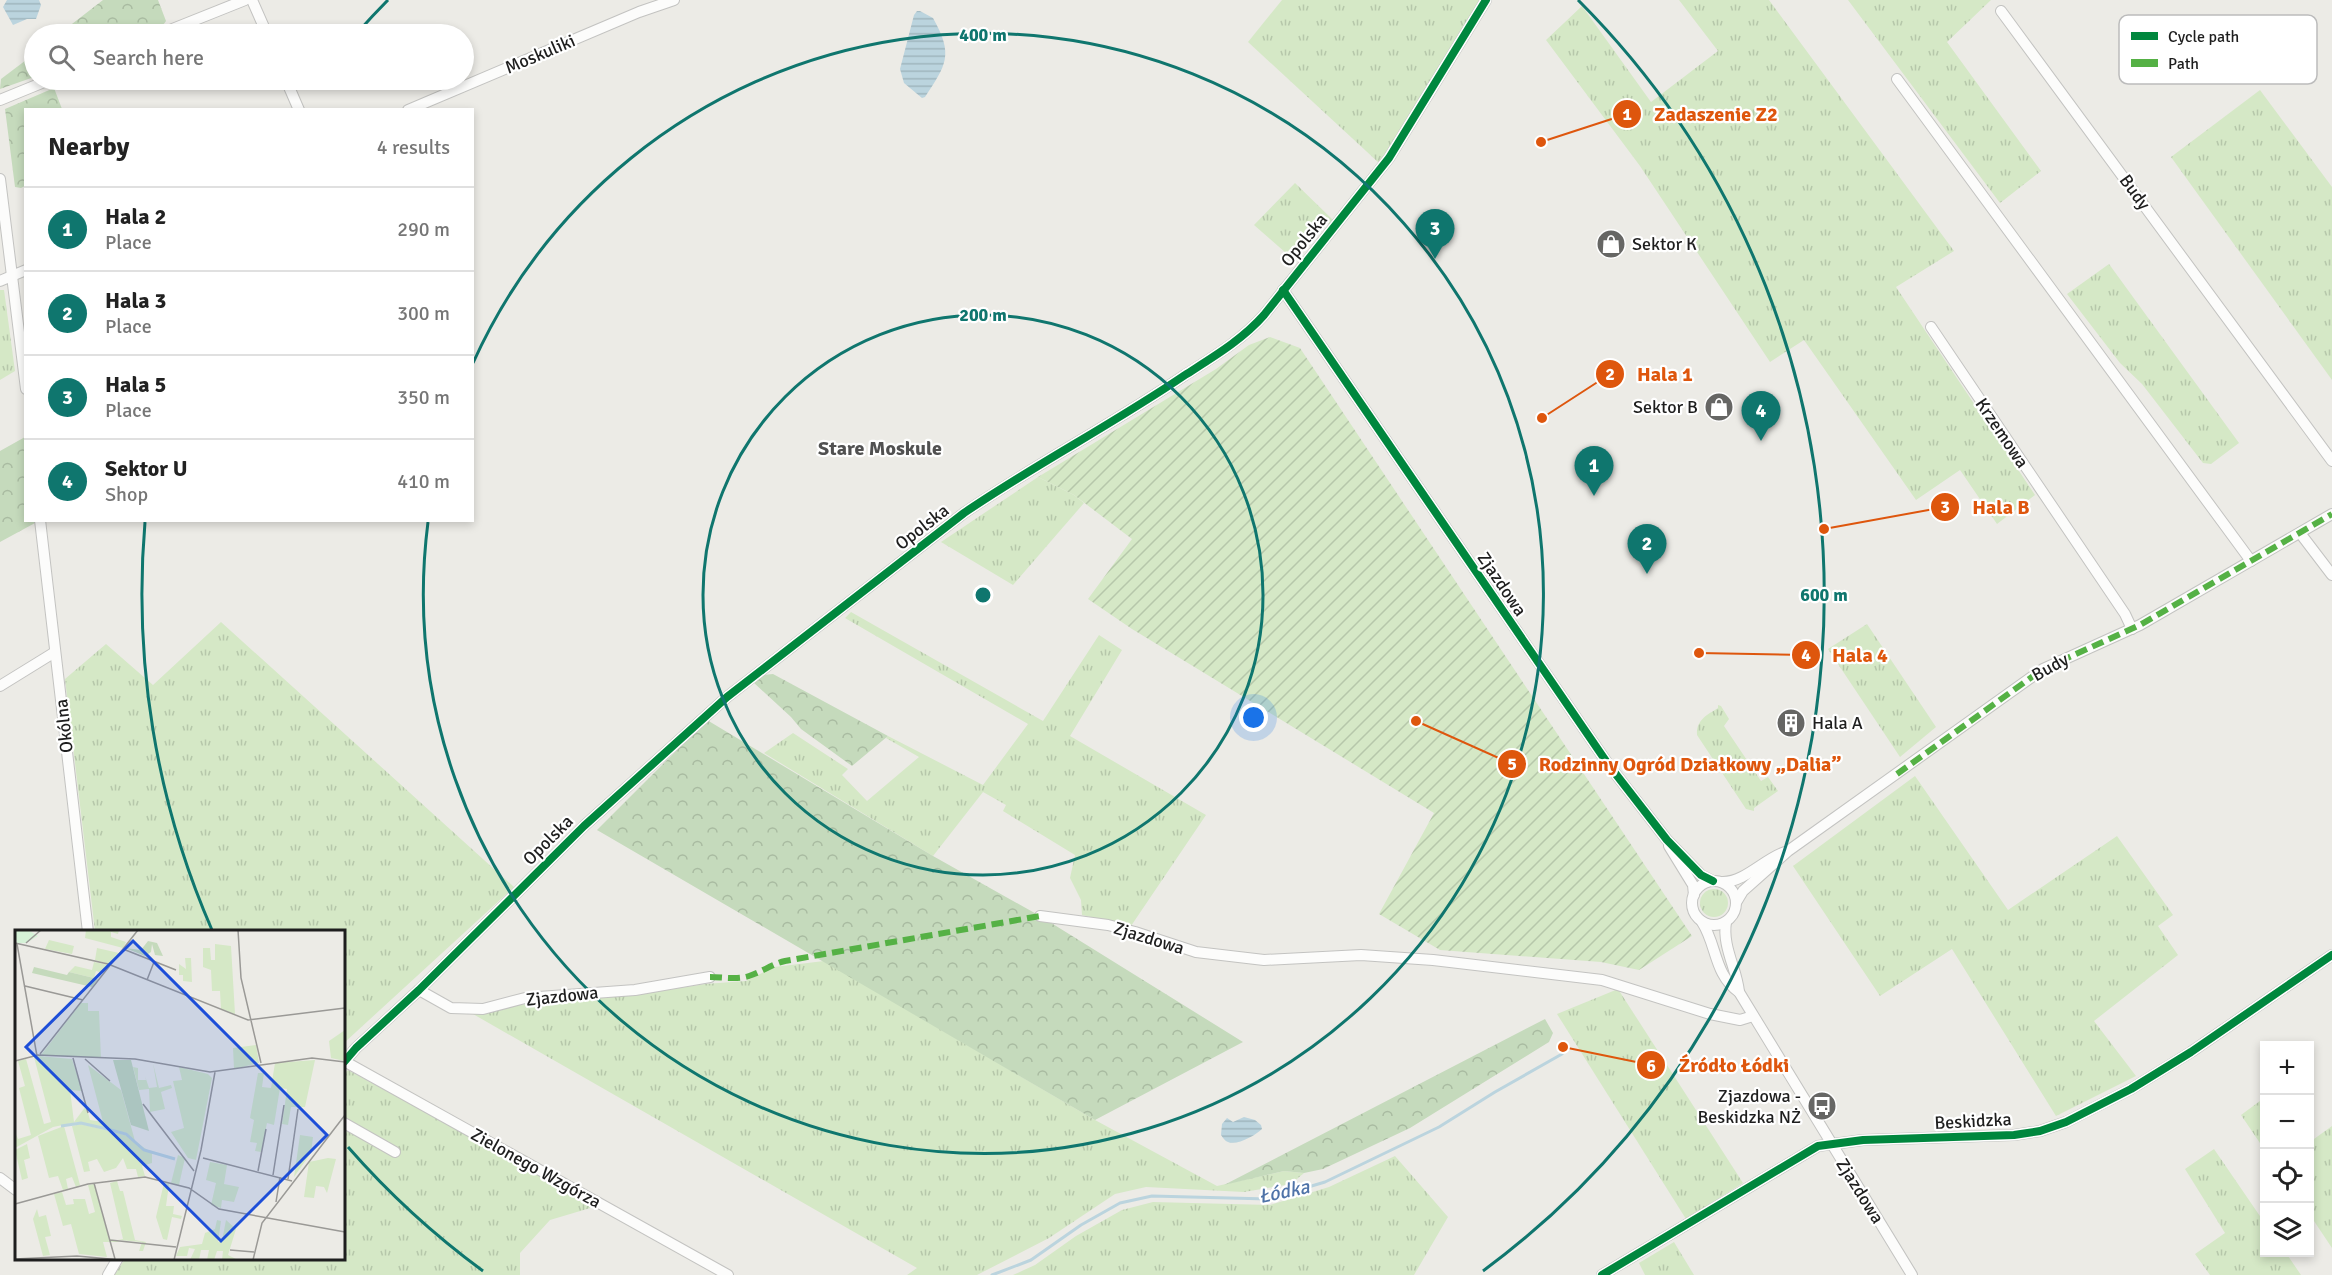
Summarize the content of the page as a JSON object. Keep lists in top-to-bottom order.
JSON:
{
  "streets": {
    "street": [
      "Moskuliki",
      "Budy",
      "Opolska",
      "Krzemowa",
      "Zjazdowa",
      "Okólna",
      "Beskidzka",
      "Zielonego Wzgórza"
    ]
  },
  "crossings": [
    ["Budy", "Krzemowa"],
    ["Budy", "Zjazdowa"],
    ["Opolska", "Zjazdowa"],
    ["Zjazdowa", "Beskidzka"]
  ],
  "districts": ["Stare Moskule"],
  "water": ["Łódka"],
  "places": {
    "other": [
      "Zadaszenie Z2",
      "Hala 1",
      "Hala B",
      "Hala 4",
      "Rodzinny Ogród Działkowy „Dalia”",
      "Źródło Łódki"
    ],
    "shop": ["Sektor K", "Sektor B"],
    "building": ["Hala A"],
    "bus stop": ["Zjazdowa - Beskidzka NŻ"]
  },
  "legend": ["Cycle path", "Path"],
  "page": {
    "search": "Search here",
    "heading": ["Nearby", "4 results"],
    "list": [
      {
        "mark": "1",
        "name": "Hala 2",
        "note": "Place",
        "value": "290 m"
      },
      {
        "mark": "2",
        "name": "Hala 3",
        "note": "Place",
        "value": "300 m"
      },
      {
        "mark": "3",
        "name": "Hala 5",
        "note": "Place",
        "value": "350 m"
      },
      {
        "mark": "4",
        "name": "Sektor U",
        "note": "Shop",
        "value": "410 m"
      }
    ],
    "pins": [
      "3",
      "4",
      "1",
      "2"
    ],
    "map_buttons": ["+", "−"]
  },
  "rings": ["400 m", "200 m", "600 m"]
}
